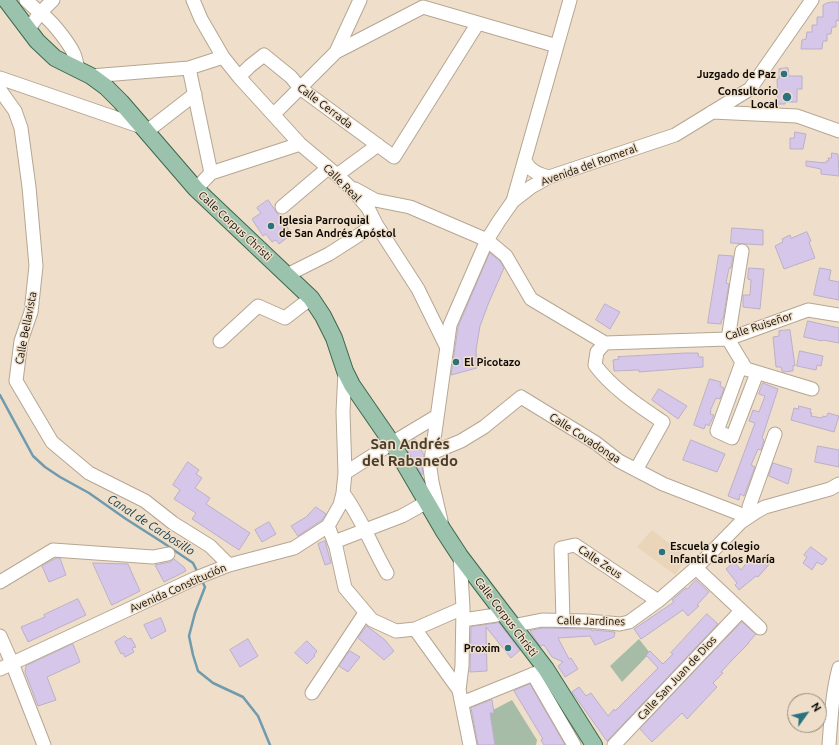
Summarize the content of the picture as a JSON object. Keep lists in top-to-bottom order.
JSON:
{
  "streets": {
    "main road": ["Calle Corpus Christi"],
    "street": [
      "Calle Cerrada",
      "Avenida del Romeral",
      "Calle Real",
      "Calle Ruiseñor",
      "Calle Bellavista",
      "Calle Covadonga",
      "Calle Zeus",
      "Avenida Constitución",
      "Calle Jardines",
      "Calle San Juan de Dios"
    ]
  },
  "crossings": [
    ["Calle Cerrada", "Calle Real"],
    ["Avenida del Romeral", "Calle Real"],
    ["Avenida del Romeral", "Calle Corpus Christi"],
    ["Avenida del Romeral", "Calle Covadonga"],
    ["Calle Corpus Christi", "Avenida Constitución"],
    ["Calle Corpus Christi", "Calle Jardines"],
    ["Calle Bellavista", "Avenida Constitución"],
    ["Calle Covadonga", "Calle Jardines"],
    ["Calle Zeus", "Calle Jardines"],
    ["Avenida Constitución", "Calle Jardines"]
  ],
  "districts": ["San Andrés del Rabanedo"],
  "water": ["Canal de Carbosillo"],
  "places": [
    "Juzgado de Paz",
    "Consultorio Local",
    "Iglesia Parroquial de San Andrés Apóstol",
    "El Picotazo",
    "Escuela y Colegio Infantil Carlos María",
    "Proxim"
  ],
  "north": "top right"
}
